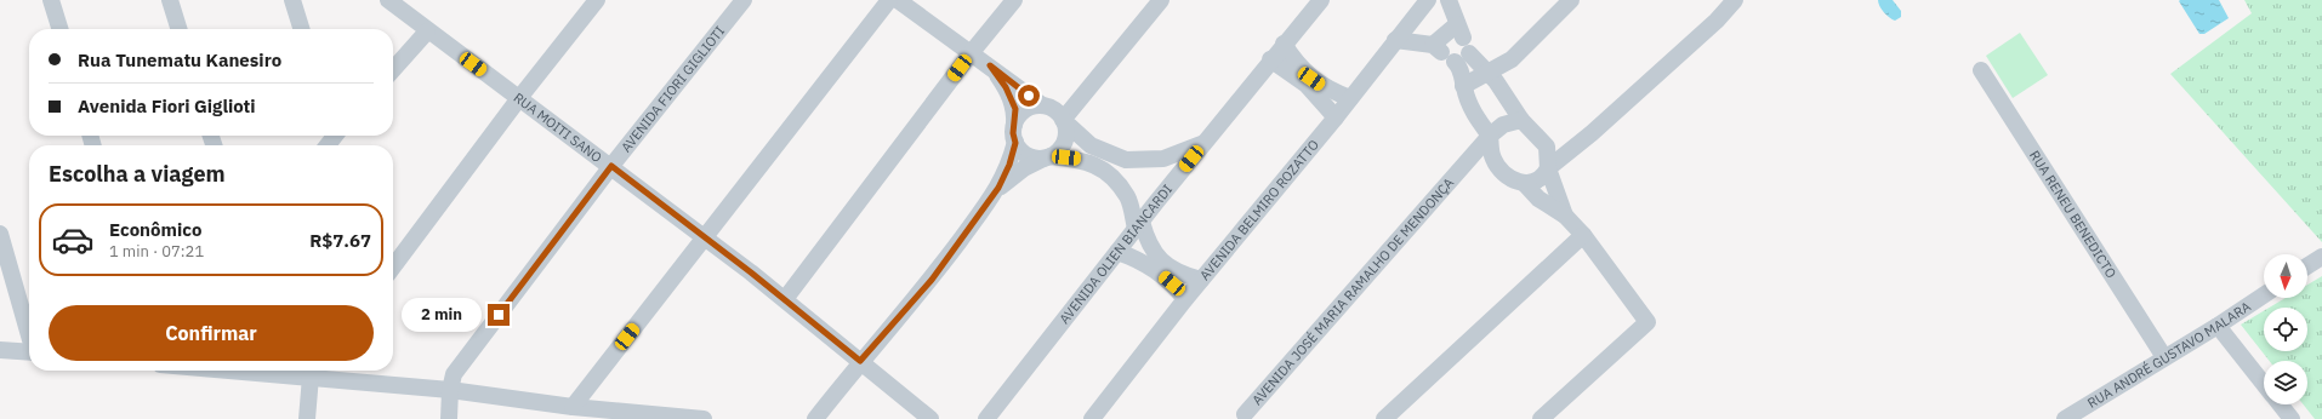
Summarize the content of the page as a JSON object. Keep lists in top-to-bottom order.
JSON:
{
  "streets": {
    "street": [
      "AVENIDA FIORI GIGLIOTI",
      "RUA MOITI SANO",
      "AVENIDA BELMIRO ROZATTO",
      "RUA RENEU BENEDICTO",
      "AVENIDA OLIEN BIANCARDI",
      "AVENIDA JOSÉ MARIA RAMALHO DE MENDONÇA",
      "RUA ANDRÉ GUSTAVO MALARA"
    ]
  },
  "crossings": [
    ["AVENIDA FIORI GIGLIOTI", "RUA MOITI SANO"],
    ["RUA RENEU BENEDICTO", "RUA ANDRÉ GUSTAVO MALARA"]
  ],
  "north": "bottom",
  "page": {
    "banner": ["Rua Tunematu Kanesiro", "Avenida Fiori Giglioti"],
    "heading": "Escolha a viagem",
    "list": [
      {
        "name": "Econômico",
        "note": "1 min · 07:21",
        "value": "R$7.67"
      }
    ],
    "buttons": "Confirmar",
    "bubble": "2 min"
  }
}
